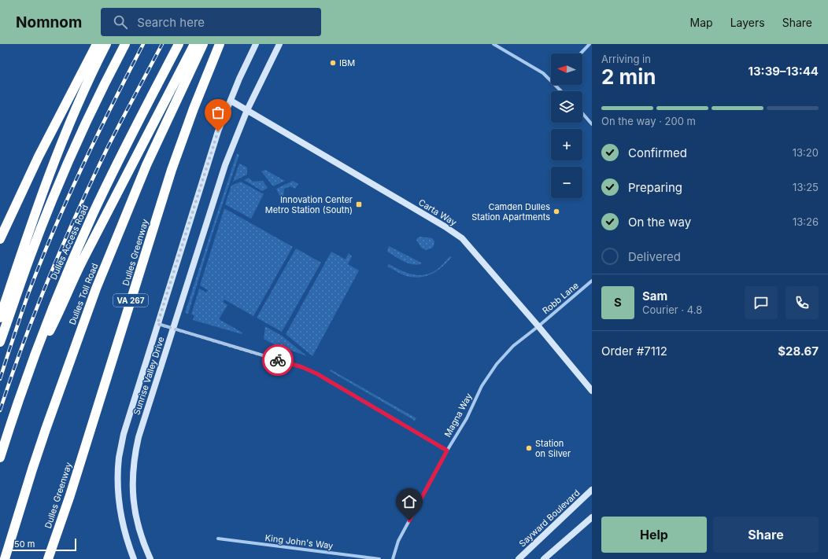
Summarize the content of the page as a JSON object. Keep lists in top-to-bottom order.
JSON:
{
  "streets": {
    "highway": [
      "Dulles Access Road",
      "Dulles Greenway",
      "Dulles Toll Road",
      "VA 267"
    ],
    "main road": ["Carta Way", "Sunrise Valley Drive", "Sayward Boulevard"],
    "street": ["Robb Lane", "Magna Way", "King John's Way"]
  },
  "crossings": [
    ["Carta Way", "Robb Lane"],
    ["Carta Way", "Sunrise Valley Drive"],
    ["Carta Way", "Magna Way"],
    ["Robb Lane", "Magna Way"]
  ],
  "places": {
    "other": ["IBM", "Camden Dulles Station Apartments", "Station on Silver"],
    "transit": ["Innovation Center Metro Station (South)"]
  },
  "scale_bar": "50 m",
  "north": "left",
  "page": {
    "header": "Nomnom",
    "search": "Search here",
    "nav": ["Map", "Layers", "Share"],
    "heading": ["2 min", "Arriving in", "13:39–13:44"],
    "panel": [
      "Sam",
      "Courier · 4.8",
      "Order #7112",
      "$28.67"
    ],
    "map_buttons": ["+", "−"],
    "bar": "On the way · 200 m",
    "list": [
      ["Confirmed", "13:20"],
      ["Preparing", "13:25"],
      ["On the way", "13:26"],
      "Delivered"
    ],
    "round": "S",
    "buttons": ["Help", "Share"],
    "scale": "50 m"
  }
}
